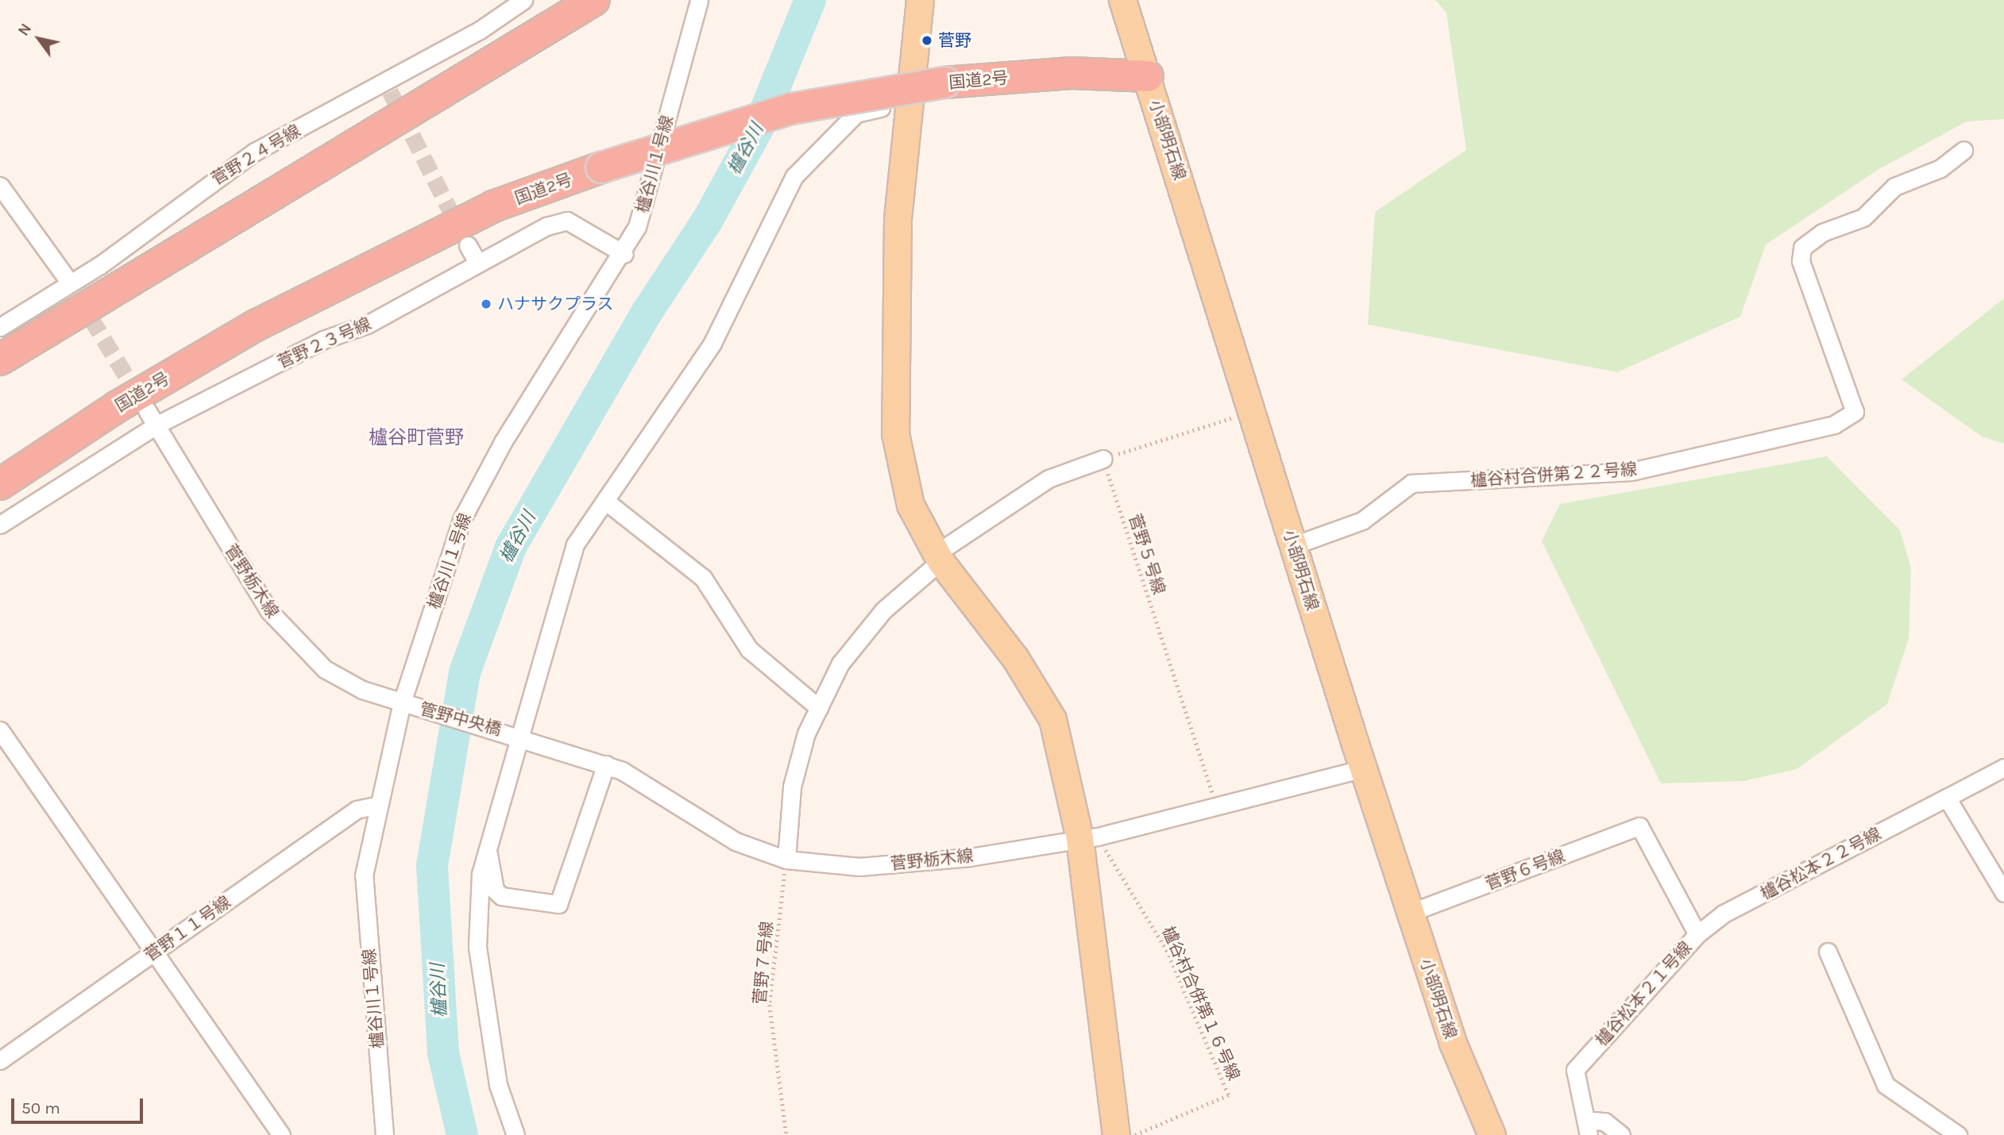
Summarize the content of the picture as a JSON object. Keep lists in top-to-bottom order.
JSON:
{
  "streets": {
    "highway": ["国道2号"],
    "main road": ["小部明石線"],
    "street": [
      "菅野２４号線",
      "櫨谷川１号線",
      "菅野２３号線",
      "櫨谷村合併第２２号線",
      "菅野栃木線",
      "管野中央橋",
      "櫨谷松本２２号線",
      "菅野６号線",
      "菅野１１号線",
      "櫨谷松本２１号線"
    ],
    "path": ["菅野５号線", "菅野７号線", "櫨谷村合併第１６号線"]
  },
  "crossings": [
    ["国道2号", "小部明石線"],
    ["小部明石線", "櫨谷村合併第２２号線"],
    ["小部明石線", "菅野栃木線"],
    ["小部明石線", "菅野６号線"],
    ["櫨谷川１号線", "菅野２３号線"],
    ["櫨谷川１号線", "菅野栃木線"],
    ["櫨谷川１号線", "管野中央橋"],
    ["櫨谷川１号線", "菅野１１号線"],
    ["菅野２３号線", "菅野栃木線"],
    ["菅野５号線", "菅野栃木線"],
    ["菅野栃木線", "管野中央橋"],
    ["菅野栃木線", "菅野７号線"],
    ["菅野栃木線", "櫨谷村合併第１６号線"],
    ["櫨谷松本２２号線", "櫨谷松本２１号線"],
    ["菅野６号線", "櫨谷松本２１号線"]
  ],
  "districts": ["櫨谷町菅野"],
  "water": ["櫨谷川"],
  "places": ["菅野", "ハナサクプラス"],
  "scale_bar": "50 m",
  "north": "top left"
}
